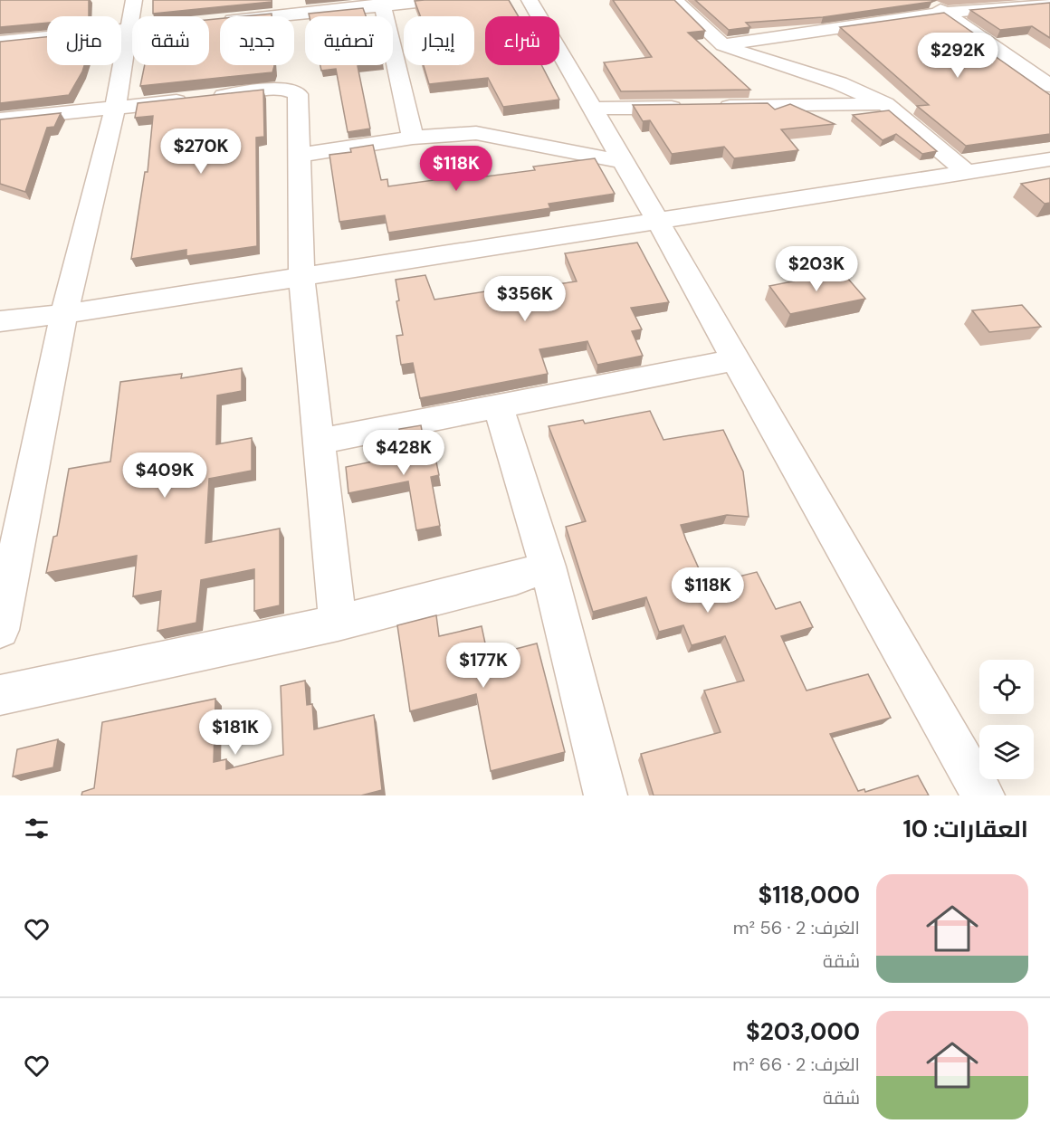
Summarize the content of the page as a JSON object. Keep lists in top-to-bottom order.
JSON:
{
  "page": {
    "chip": [
      "شراء",
      "إيجار",
      "تصفية",
      "جديد",
      "شقة",
      "منزل"
    ],
    "price": [
      "$292K",
      "$270K",
      "$118K",
      "$203K",
      "$356K",
      "$428K",
      "$409K",
      "$118K",
      "$177K",
      "$181K"
    ],
    "heading": "العقارات: 10",
    "list": [
      {
        "name": "$118,000",
        "note": "الغرف: 2 · 56 m² · شقة"
      },
      {
        "name": "$203,000",
        "note": "الغرف: 2 · 66 m² · شقة"
      }
    ]
  }
}
